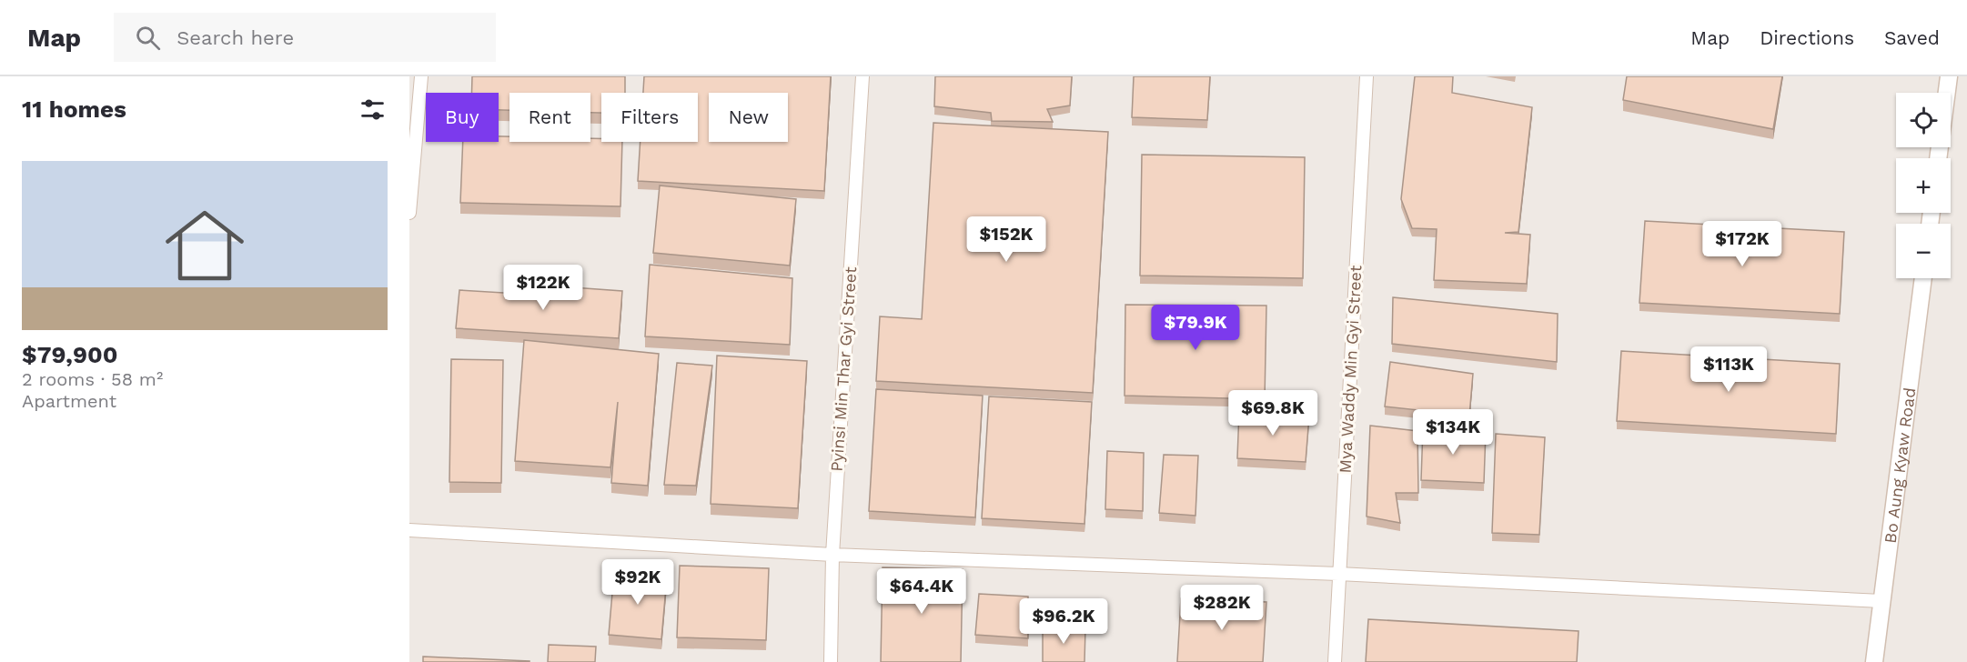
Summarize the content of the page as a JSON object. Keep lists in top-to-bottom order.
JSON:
{
  "streets": {
    "street": ["Pyinsi Min Thar Gyi Street", "Mya Waddy Min Gyi Street", "Bo Aung Kyaw Road"]
  },
  "page": {
    "header": "Map",
    "search": "Search here",
    "nav": ["Map", "Directions", "Saved"],
    "heading": "11 homes",
    "map_buttons": ["+", "−"],
    "chip": [
      "Buy",
      "Rent",
      "Filters",
      "New"
    ],
    "list": [
      {
        "name": "$79,900",
        "note": "2 rooms · 58 m² · Apartment"
      }
    ],
    "price": [
      "$152K",
      "$172K",
      "$122K",
      "$79.9K",
      "$113K",
      "$69.8K",
      "$134K",
      "$92K",
      "$64.4K",
      "$282K",
      "$96.2K"
    ]
  }
}
